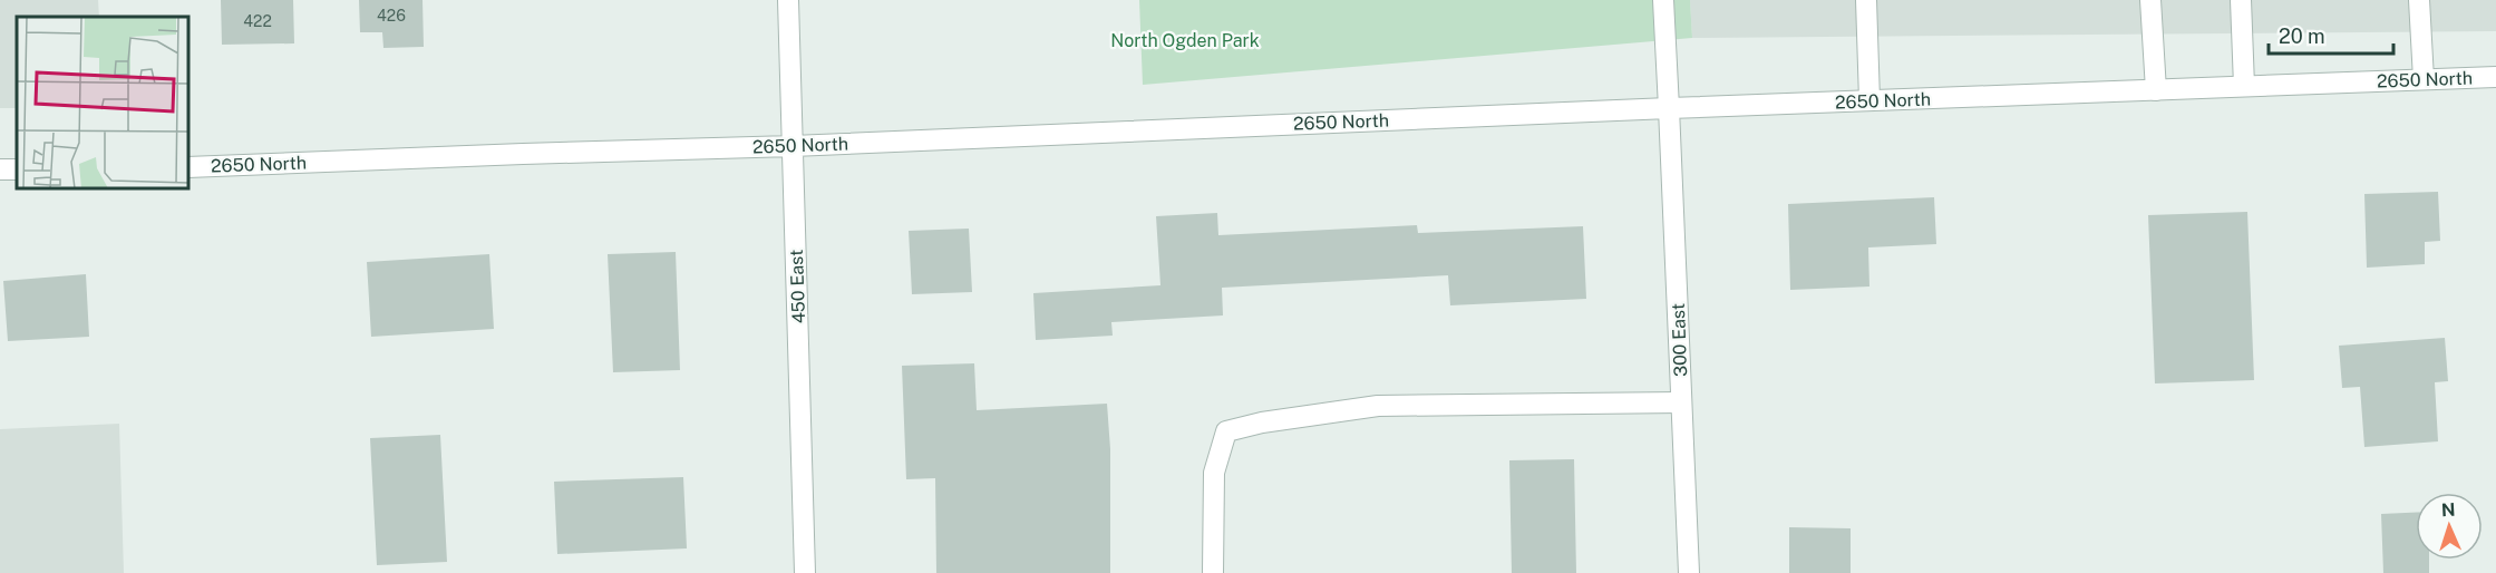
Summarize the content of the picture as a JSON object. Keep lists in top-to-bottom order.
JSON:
{
  "streets": {
    "street": ["2650 North", "450 East", "300 East"]
  },
  "crossings": [
    ["2650 North", "450 East"],
    ["2650 North", "300 East"]
  ],
  "parks": ["North Ogden Park"],
  "house_numbers": ["426", "422"],
  "scale_bar": "20 m",
  "north": "top"
}
